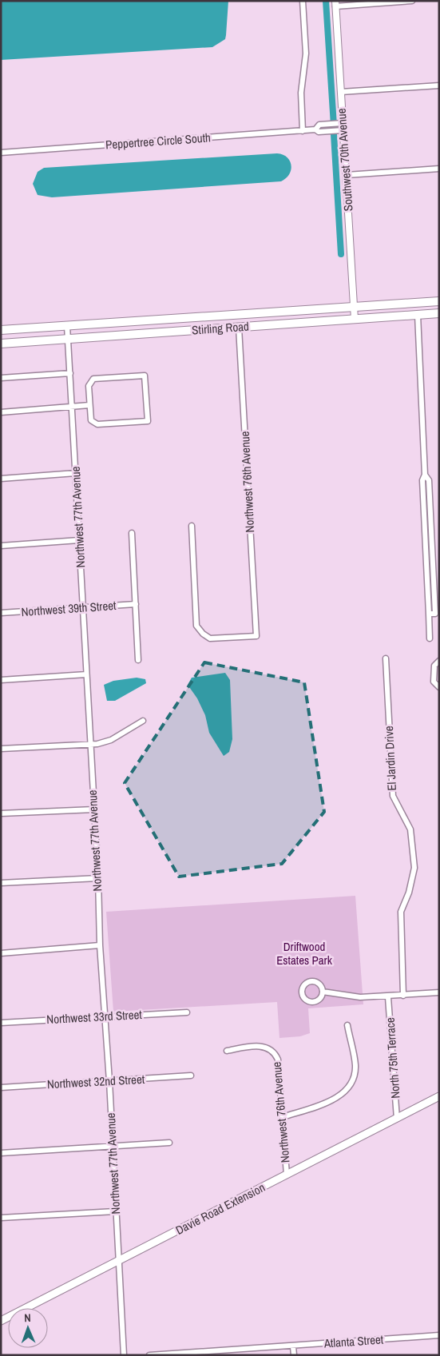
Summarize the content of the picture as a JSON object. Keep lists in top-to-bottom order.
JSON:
{
  "streets": {
    "main road": ["Stirling Road", "Davie Road Extension"],
    "street": [
      "Peppertree Circle South",
      "Southwest 70th Avenue",
      "Northwest 76th Avenue",
      "Northwest 77th Avenue",
      "Northwest 39th Street",
      "El Jardin Drive",
      "Northwest 33rd Street",
      "North 75th Terrace",
      "Northwest 32nd Street",
      "Atlanta Street"
    ]
  },
  "crossings": [
    ["Peppertree Circle South", "Southwest 70th Avenue"],
    ["Southwest 70th Avenue", "Stirling Road"],
    ["Stirling Road", "Northwest 76th Avenue"],
    ["Stirling Road", "Northwest 77th Avenue"],
    ["Northwest 76th Avenue", "Davie Road Extension"],
    ["Northwest 77th Avenue", "Northwest 39th Street"],
    ["Northwest 77th Avenue", "Northwest 33rd Street"],
    ["Northwest 77th Avenue", "Northwest 32nd Street"],
    ["Northwest 77th Avenue", "Davie Road Extension"],
    ["North 75th Terrace", "Davie Road Extension"]
  ],
  "parks": ["Driftwood Estates Park"],
  "north": "top"
}
